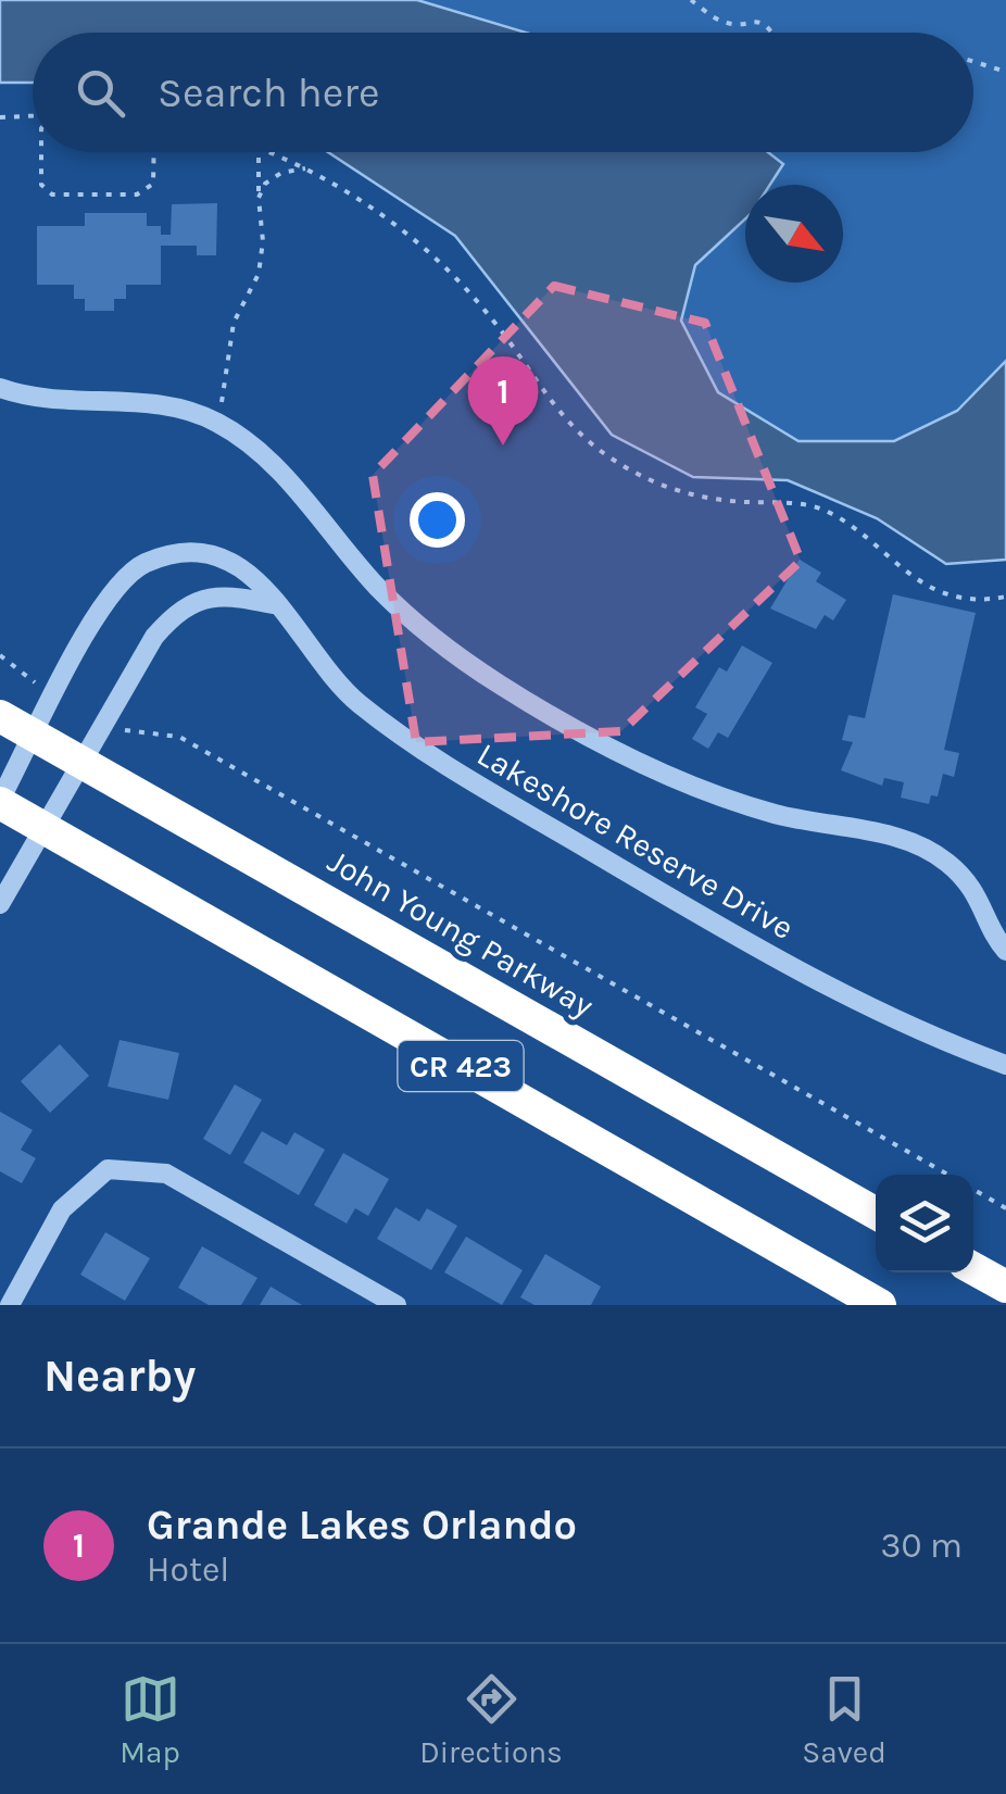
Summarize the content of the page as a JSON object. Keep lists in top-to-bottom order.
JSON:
{
  "streets": {
    "highway": ["John Young Parkway", "CR 423"],
    "street": ["Lakeshore Reserve Drive"]
  },
  "crossings": [
    ["Lakeshore Reserve Drive", "John Young Parkway"],
    ["Lakeshore Reserve Drive", "CR 423"]
  ],
  "north": "bottom right",
  "page": {
    "search": "Search here",
    "pins": "1",
    "heading": "Nearby",
    "list": [
      {
        "mark": "1",
        "name": "Grande Lakes Orlando",
        "note": "Hotel",
        "value": "30 m"
      }
    ],
    "nav": ["Map", "Directions", "Saved"]
  }
}
